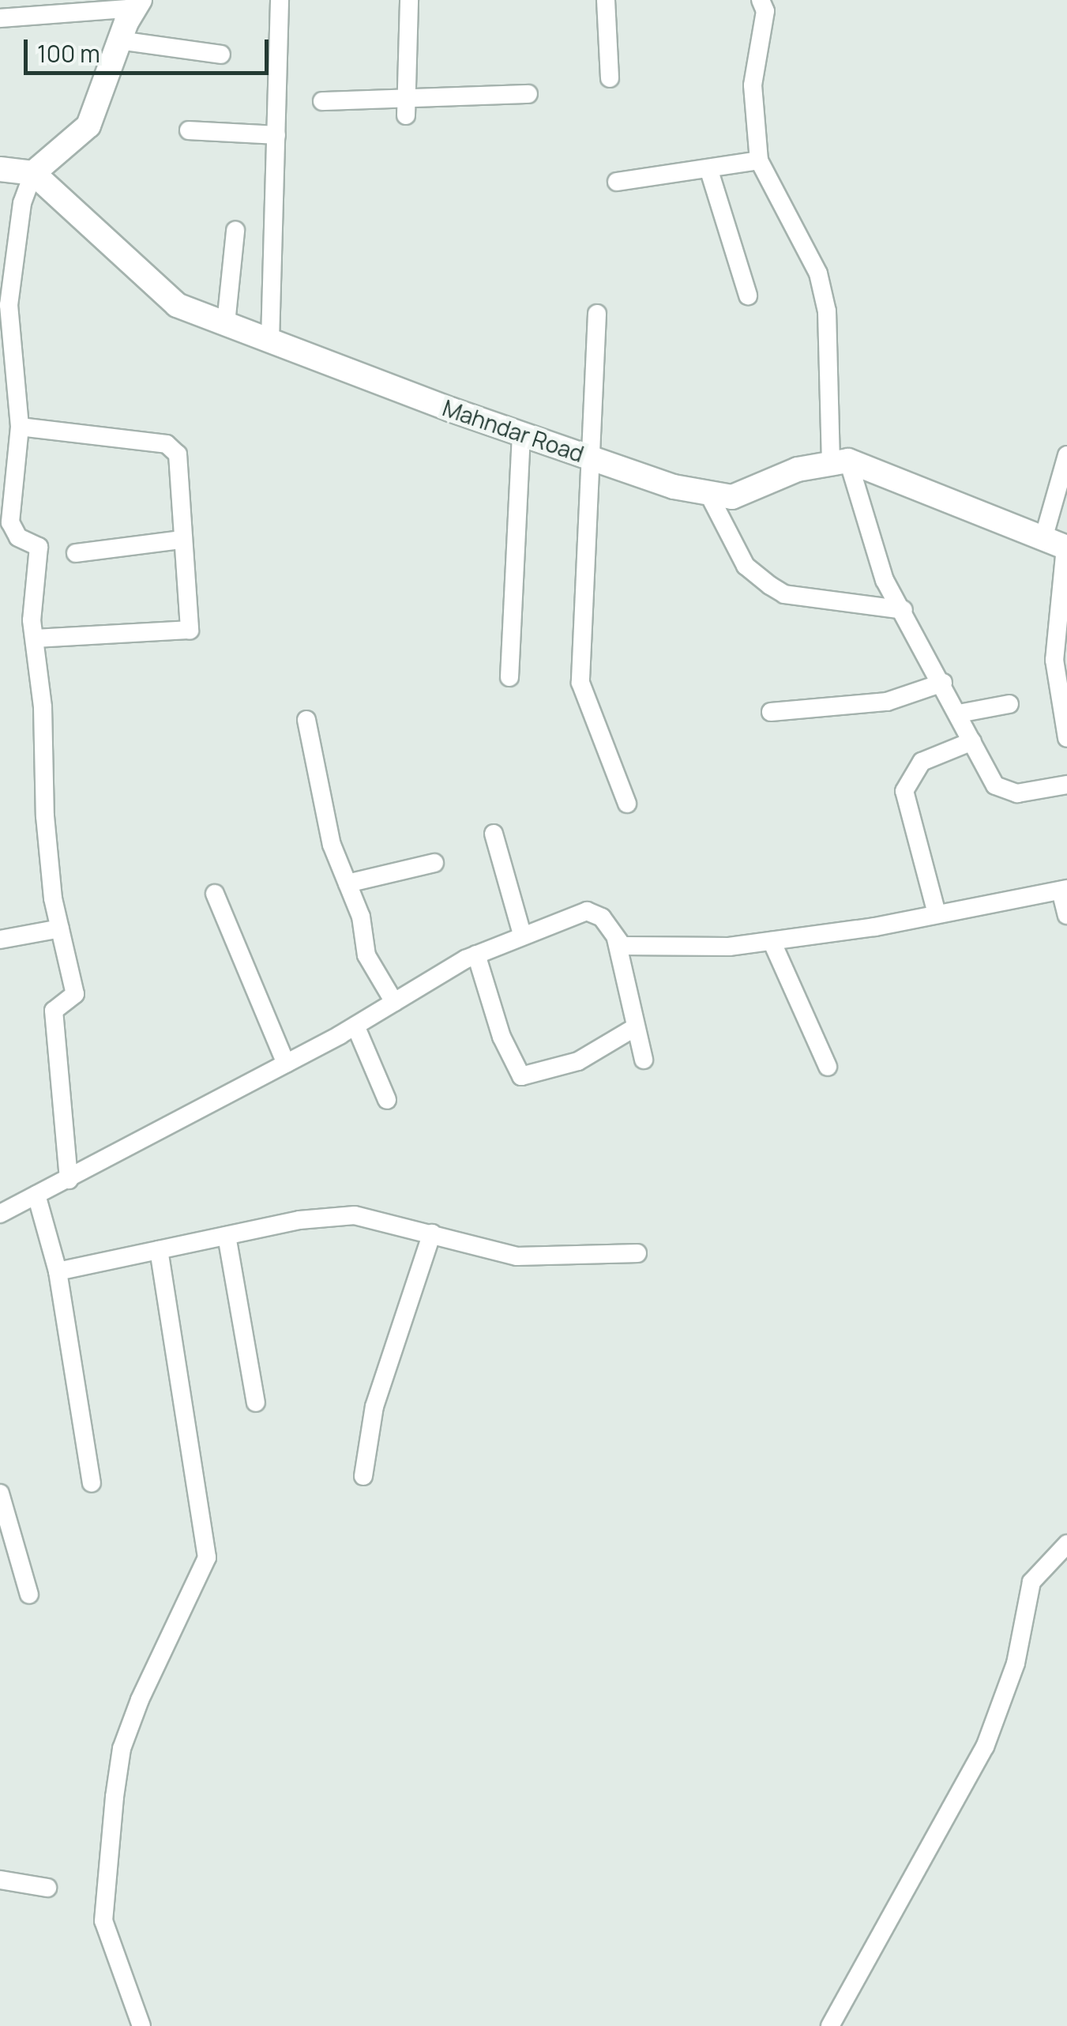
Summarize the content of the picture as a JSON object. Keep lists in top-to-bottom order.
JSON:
{
  "streets": {
    "street": ["Mahndar Road"]
  },
  "scale_bar": "100 m"
}
